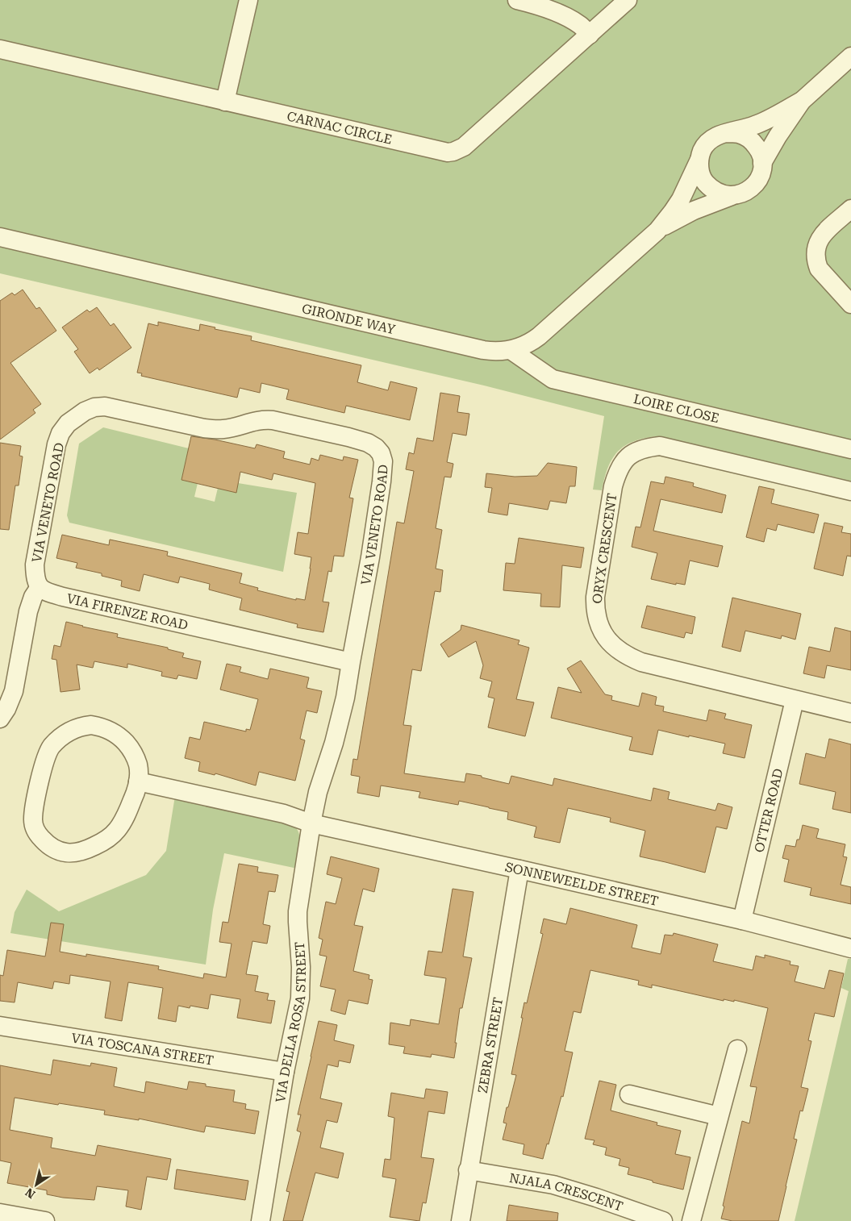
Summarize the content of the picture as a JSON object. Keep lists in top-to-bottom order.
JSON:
{
  "streets": {
    "street": [
      "CARNAC CIRCLE",
      "GIRONDE WAY",
      "LOIRE CLOSE",
      "VIA VENETO ROAD",
      "ORYX CRESCENT",
      "VIA FIRENZE ROAD",
      "OTTER ROAD",
      "SONNEWEELDE STREET",
      "VIA DELLA ROSA STREET",
      "ZEBRA STREET",
      "VIA TOSCANA STREET",
      "NJALA CRESCENT"
    ]
  },
  "crossings": [
    ["GIRONDE WAY", "LOIRE CLOSE"],
    ["VIA VENETO ROAD", "VIA FIRENZE ROAD"],
    ["VIA VENETO ROAD", "SONNEWEELDE STREET"],
    ["VIA VENETO ROAD", "VIA DELLA ROSA STREET"],
    ["ORYX CRESCENT", "OTTER ROAD"],
    ["OTTER ROAD", "SONNEWEELDE STREET"],
    ["SONNEWEELDE STREET", "VIA DELLA ROSA STREET"],
    ["SONNEWEELDE STREET", "ZEBRA STREET"],
    ["VIA DELLA ROSA STREET", "VIA TOSCANA STREET"],
    ["ZEBRA STREET", "NJALA CRESCENT"]
  ],
  "north": "bottom left"
}
